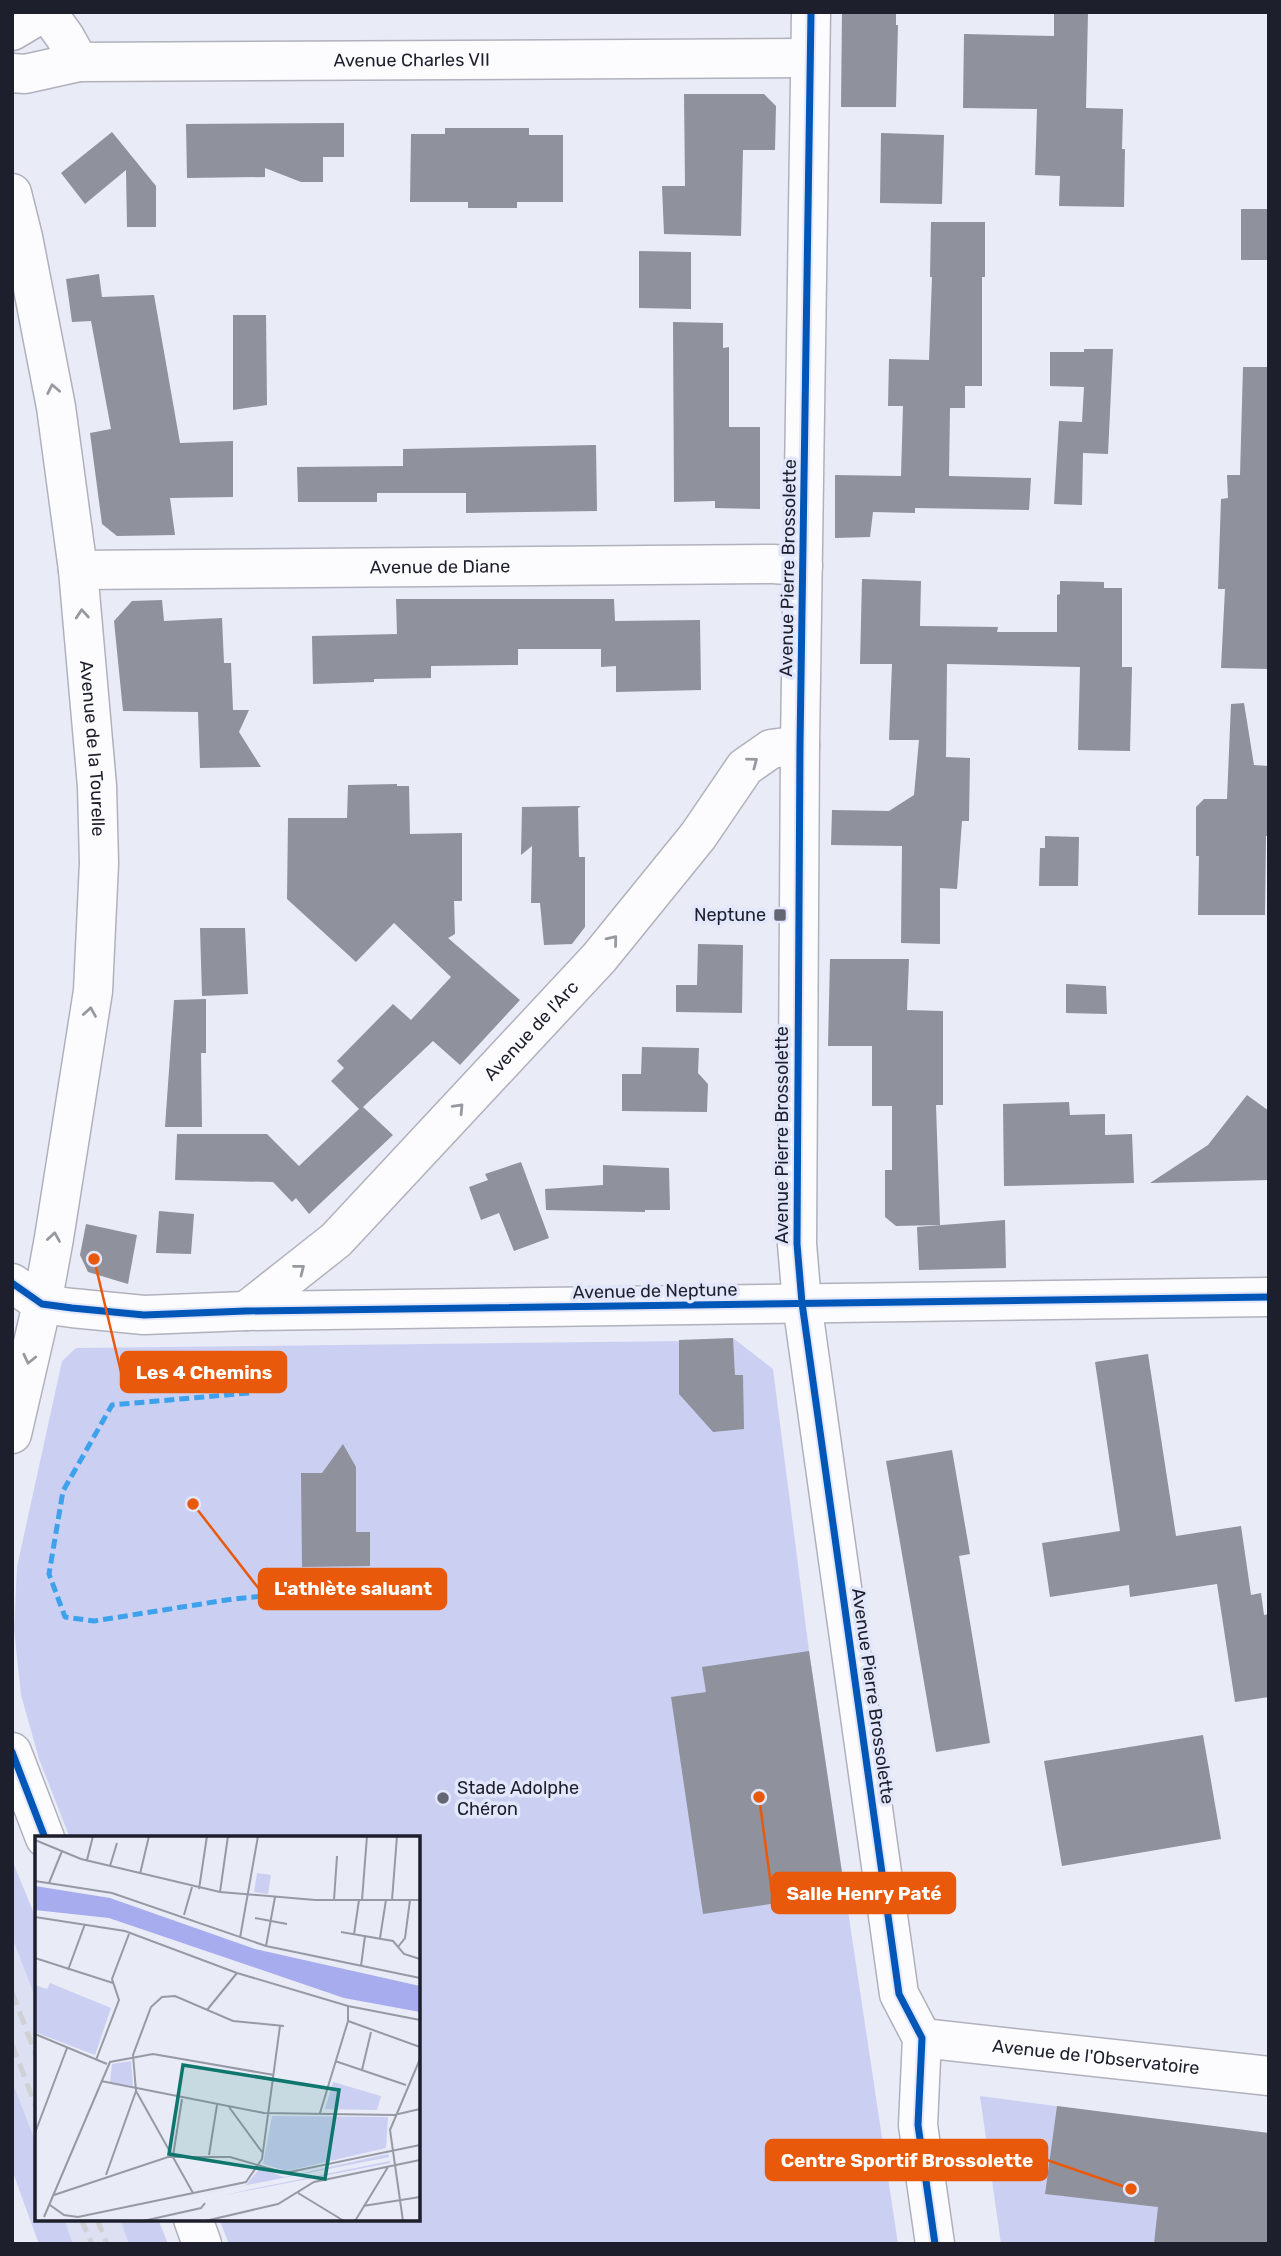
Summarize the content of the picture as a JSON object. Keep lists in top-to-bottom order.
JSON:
{
  "streets": {
    "street": [
      "Avenue Charles VII",
      "Avenue de Diane",
      "Avenue Pierre Brossolette",
      "Avenue de la Tourelle",
      "Avenue de l'Arc",
      "Avenue de Neptune",
      "Avenue de l'Observatoire"
    ]
  },
  "crossings": [
    ["Avenue Charles VII", "Avenue Pierre Brossolette"],
    ["Avenue de Diane", "Avenue Pierre Brossolette"],
    ["Avenue de Diane", "Avenue de la Tourelle"],
    ["Avenue Pierre Brossolette", "Avenue de l'Arc"],
    ["Avenue Pierre Brossolette", "Avenue de Neptune"],
    ["Avenue Pierre Brossolette", "Avenue de l'Observatoire"],
    ["Avenue de la Tourelle", "Avenue de Neptune"],
    ["Avenue de l'Arc", "Avenue de Neptune"]
  ],
  "one_way": ["Avenue de l'Arc"],
  "places": {
    "transit": ["Neptune"],
    "other": [
      "Les 4 Chemins",
      "L'athlète saluant",
      "Salle Henry Paté",
      "Stade Adolphe Chéron",
      "Centre Sportif Brossolette"
    ]
  }
}
